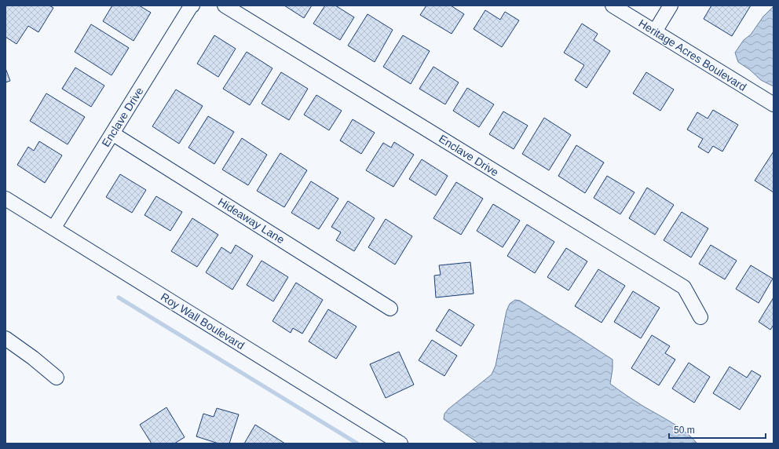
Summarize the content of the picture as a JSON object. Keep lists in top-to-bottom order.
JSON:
{
  "streets": {
    "street": [
      "Heritage Acres Boulevard",
      "Enclave Drive",
      "Hideaway Lane",
      "Roy Wall Boulevard"
    ]
  },
  "crossings": [
    ["Enclave Drive", "Hideaway Lane"],
    ["Enclave Drive", "Roy Wall Boulevard"]
  ],
  "scale_bar": "50 m"
}
